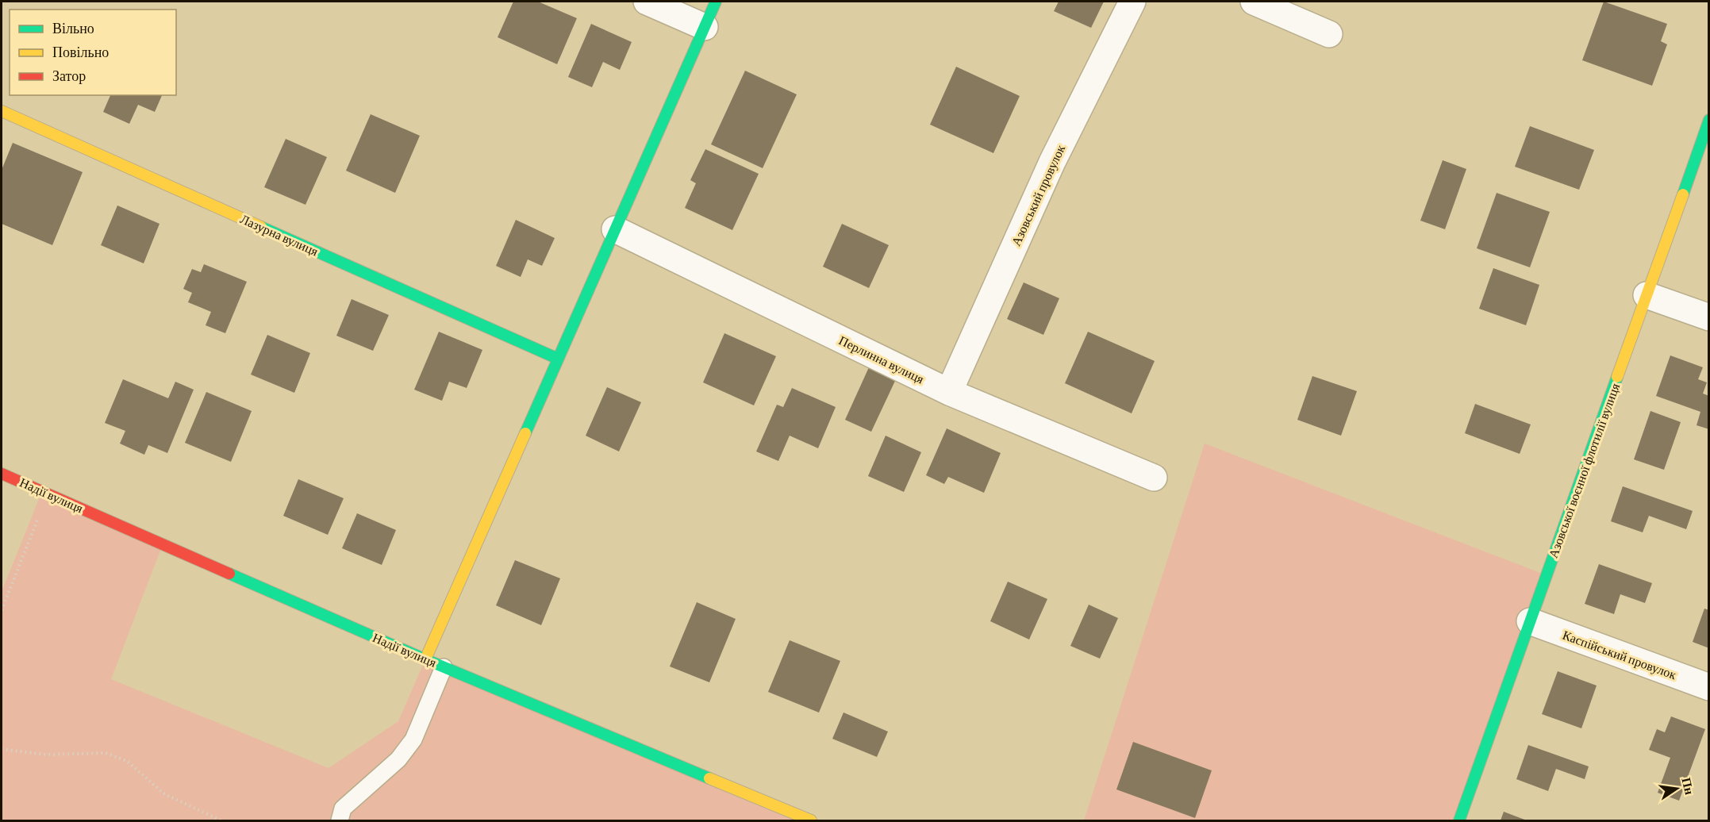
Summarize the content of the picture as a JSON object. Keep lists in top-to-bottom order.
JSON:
{
  "streets": {
    "street": [
      "Азовський провулок",
      "Лазурна вулиця",
      "Перлинна вулиця",
      "Азовської воєнної флотилії вулиця",
      "Надії вулиця",
      "Каспійський провулок"
    ]
  },
  "crossings": [
    ["Азовський провулок", "Перлинна вулиця"],
    ["Азовської воєнної флотилії вулиця", "Каспійський провулок"]
  ],
  "legend": ["Вільно", "Повільно", "Затор"],
  "north": "right"
}
